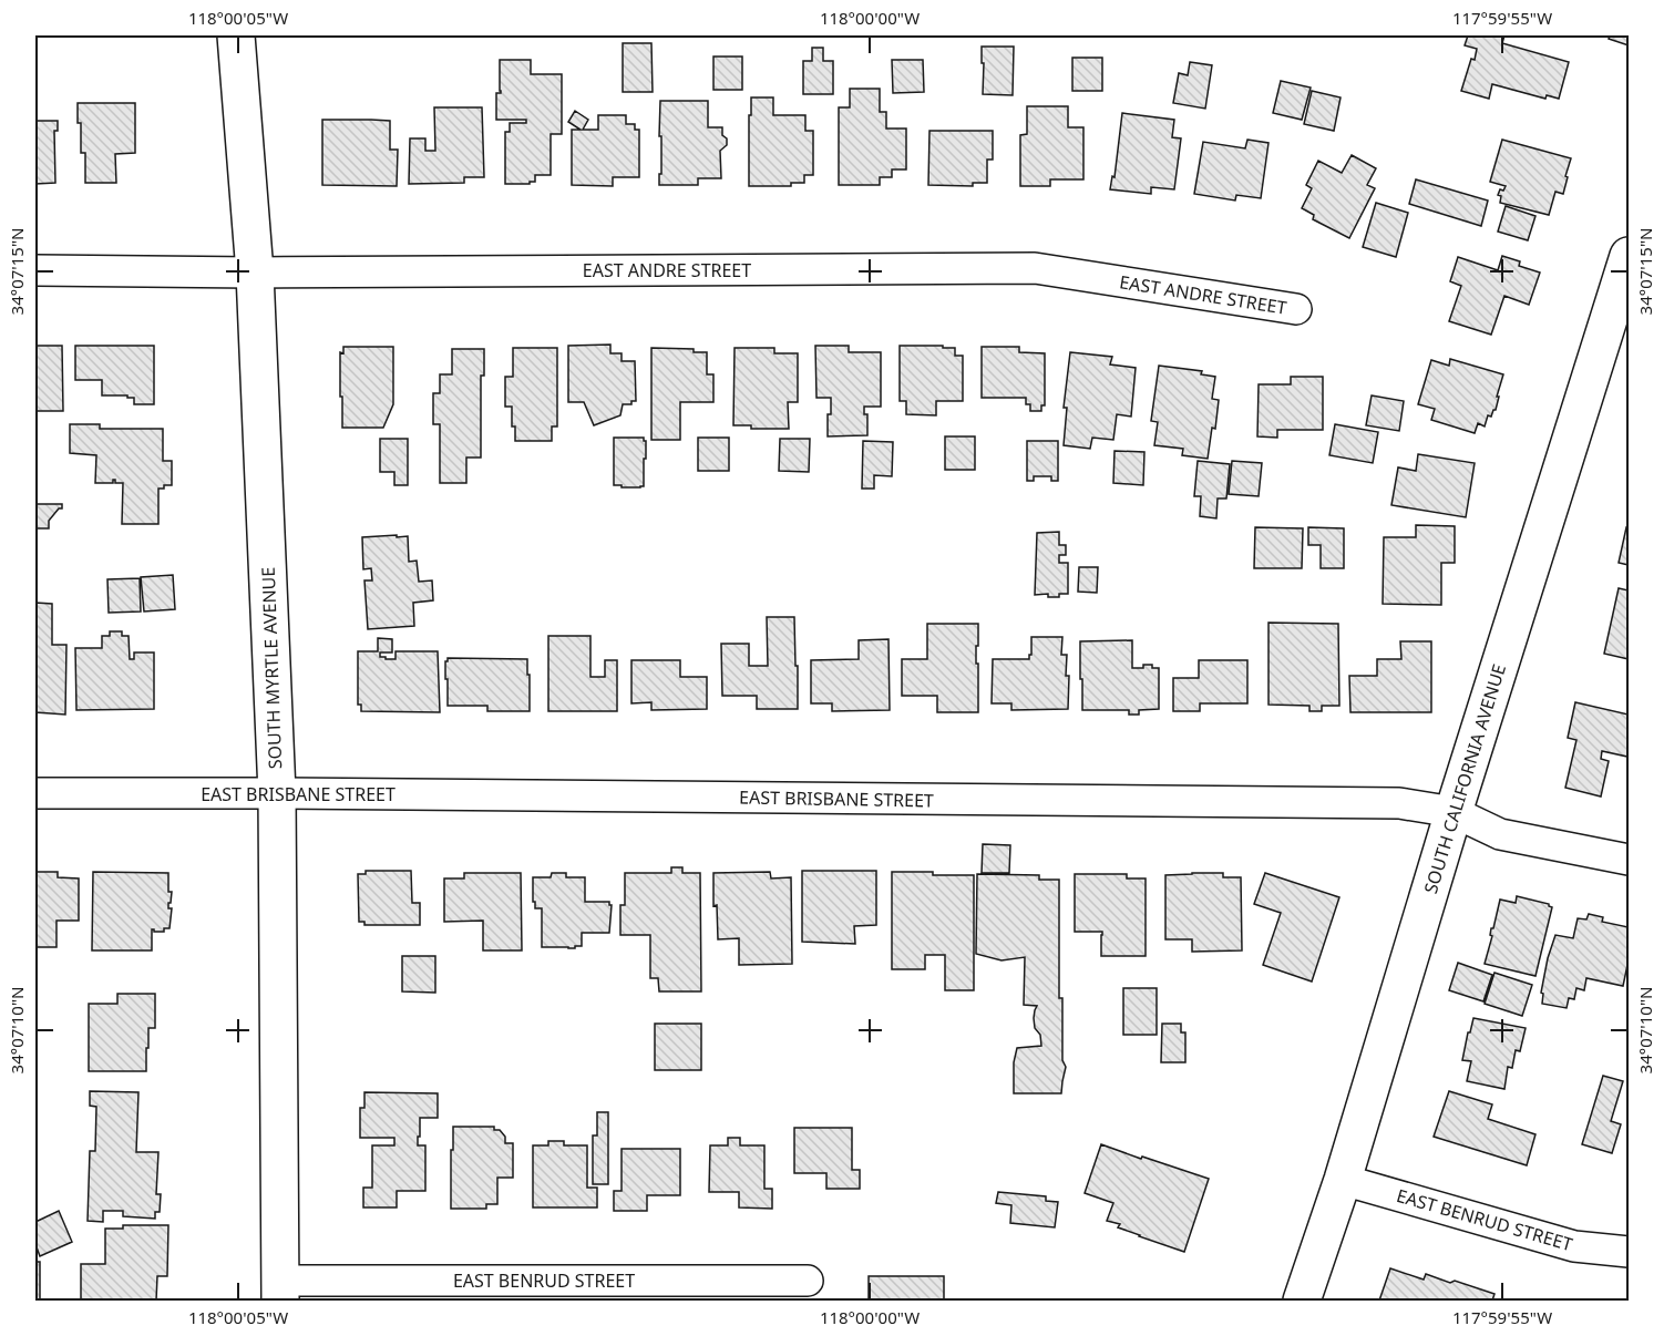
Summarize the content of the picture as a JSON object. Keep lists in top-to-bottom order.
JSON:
{
  "streets": {
    "main road": ["SOUTH MYRTLE AVENUE", "SOUTH CALIFORNIA AVENUE"],
    "street": ["EAST ANDRE STREET", "EAST BRISBANE STREET", "EAST BENRUD STREET"]
  },
  "crossings": [
    ["EAST ANDRE STREET", "SOUTH MYRTLE AVENUE"],
    ["SOUTH MYRTLE AVENUE", "EAST BRISBANE STREET"],
    ["SOUTH MYRTLE AVENUE", "EAST BENRUD STREET"],
    ["SOUTH CALIFORNIA AVENUE", "EAST BRISBANE STREET"],
    ["SOUTH CALIFORNIA AVENUE", "EAST BENRUD STREET"]
  ],
  "coordinates": [
    "118°00'05\"W",
    "118°00'00\"W",
    "117°59'55\"W",
    "34°07'15\"N",
    "34°07'10\"N"
  ]
}
